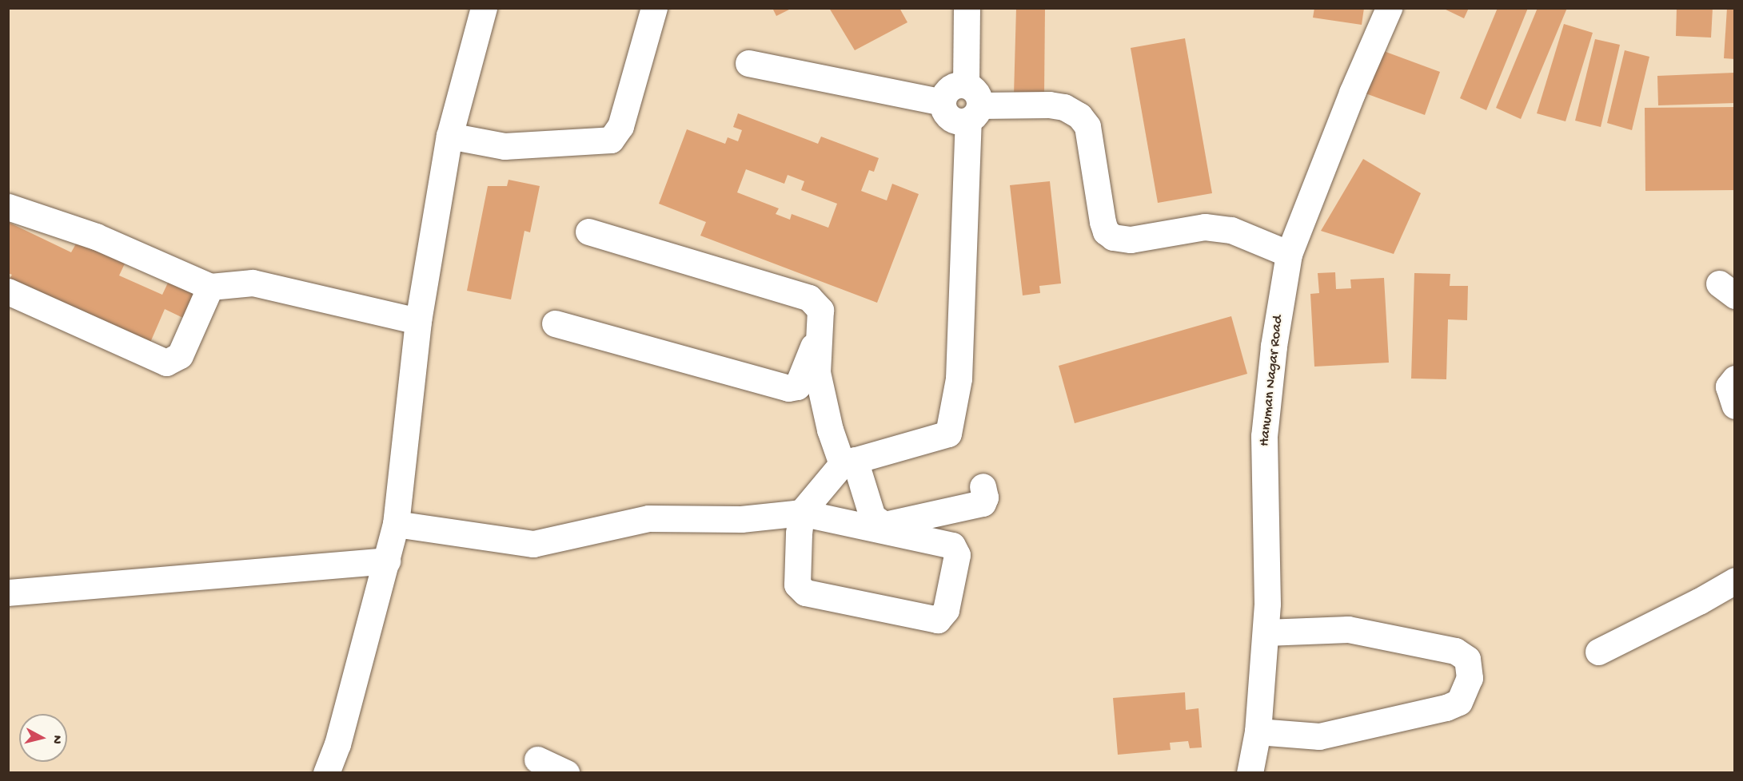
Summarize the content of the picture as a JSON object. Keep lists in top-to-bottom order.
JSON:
{
  "streets": {
    "street": ["Hanuman Nagar Road"]
  },
  "north": "right"
}
